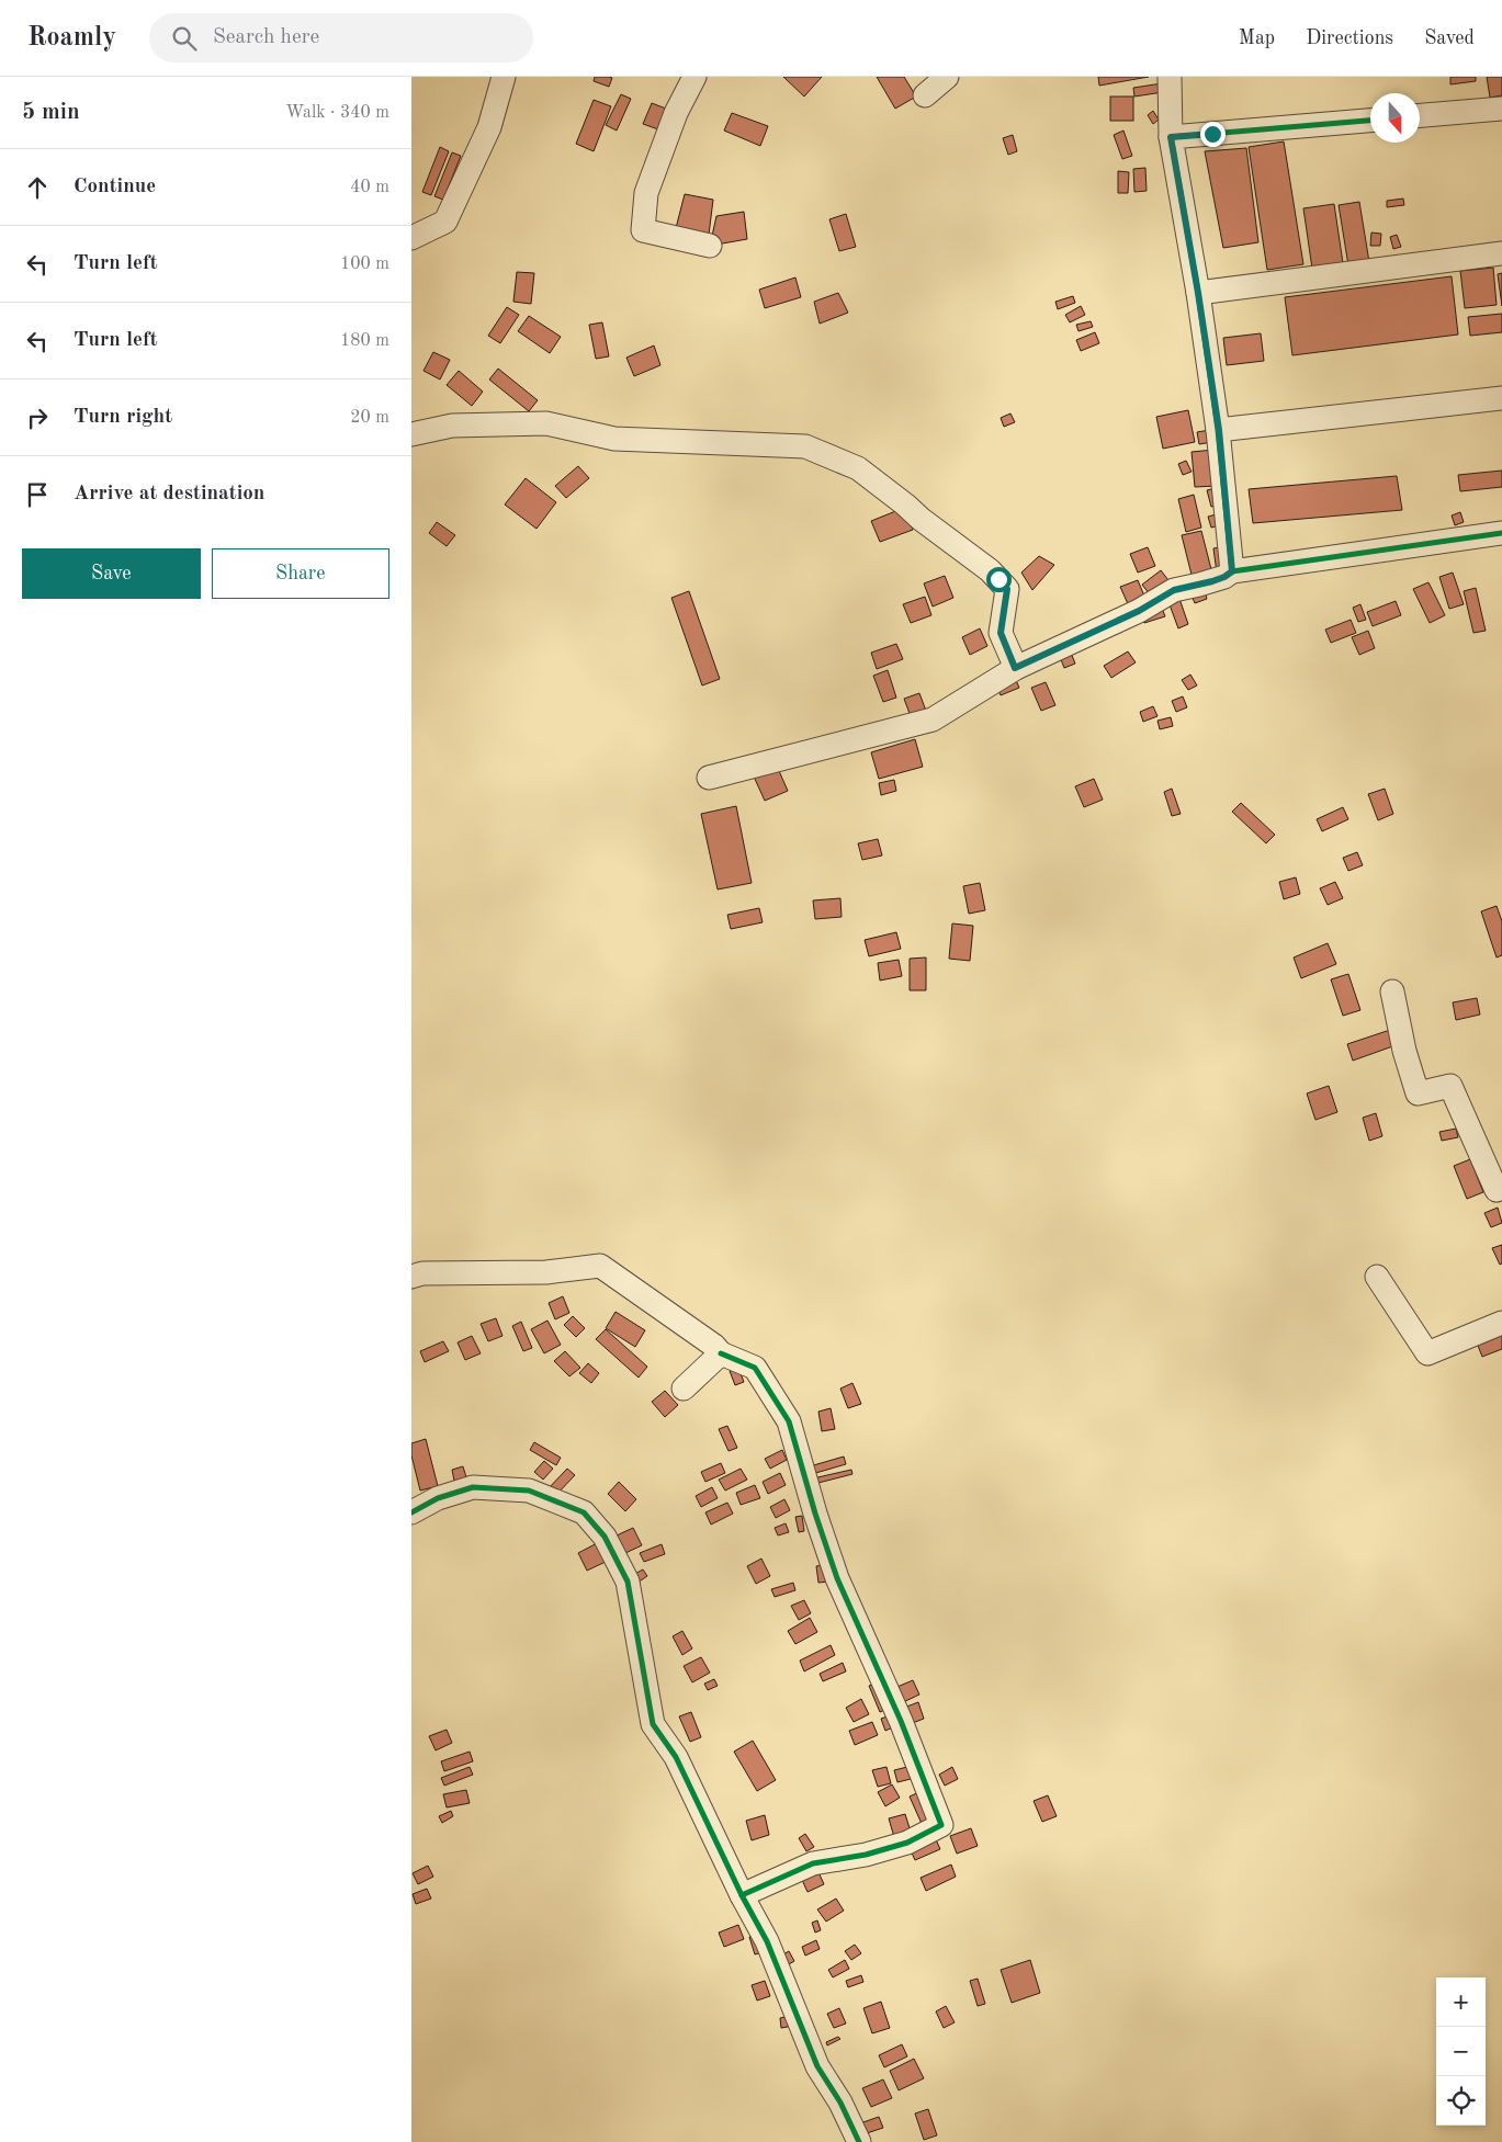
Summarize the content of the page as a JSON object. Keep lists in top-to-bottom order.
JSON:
{
  "north": "bottom",
  "page": {
    "header": "Roamly",
    "search": "Search here",
    "nav": ["Map", "Directions", "Saved"],
    "heading": ["5 min", "Walk · 340 m"],
    "list": [
      ["Continue", "40 m"],
      ["Turn left", "100 m"],
      ["Turn left", "180 m"],
      ["Turn right", "20 m"],
      "Arrive at destination"
    ],
    "buttons": ["Save", "Share"],
    "map_buttons": ["+", "−"]
  }
}
